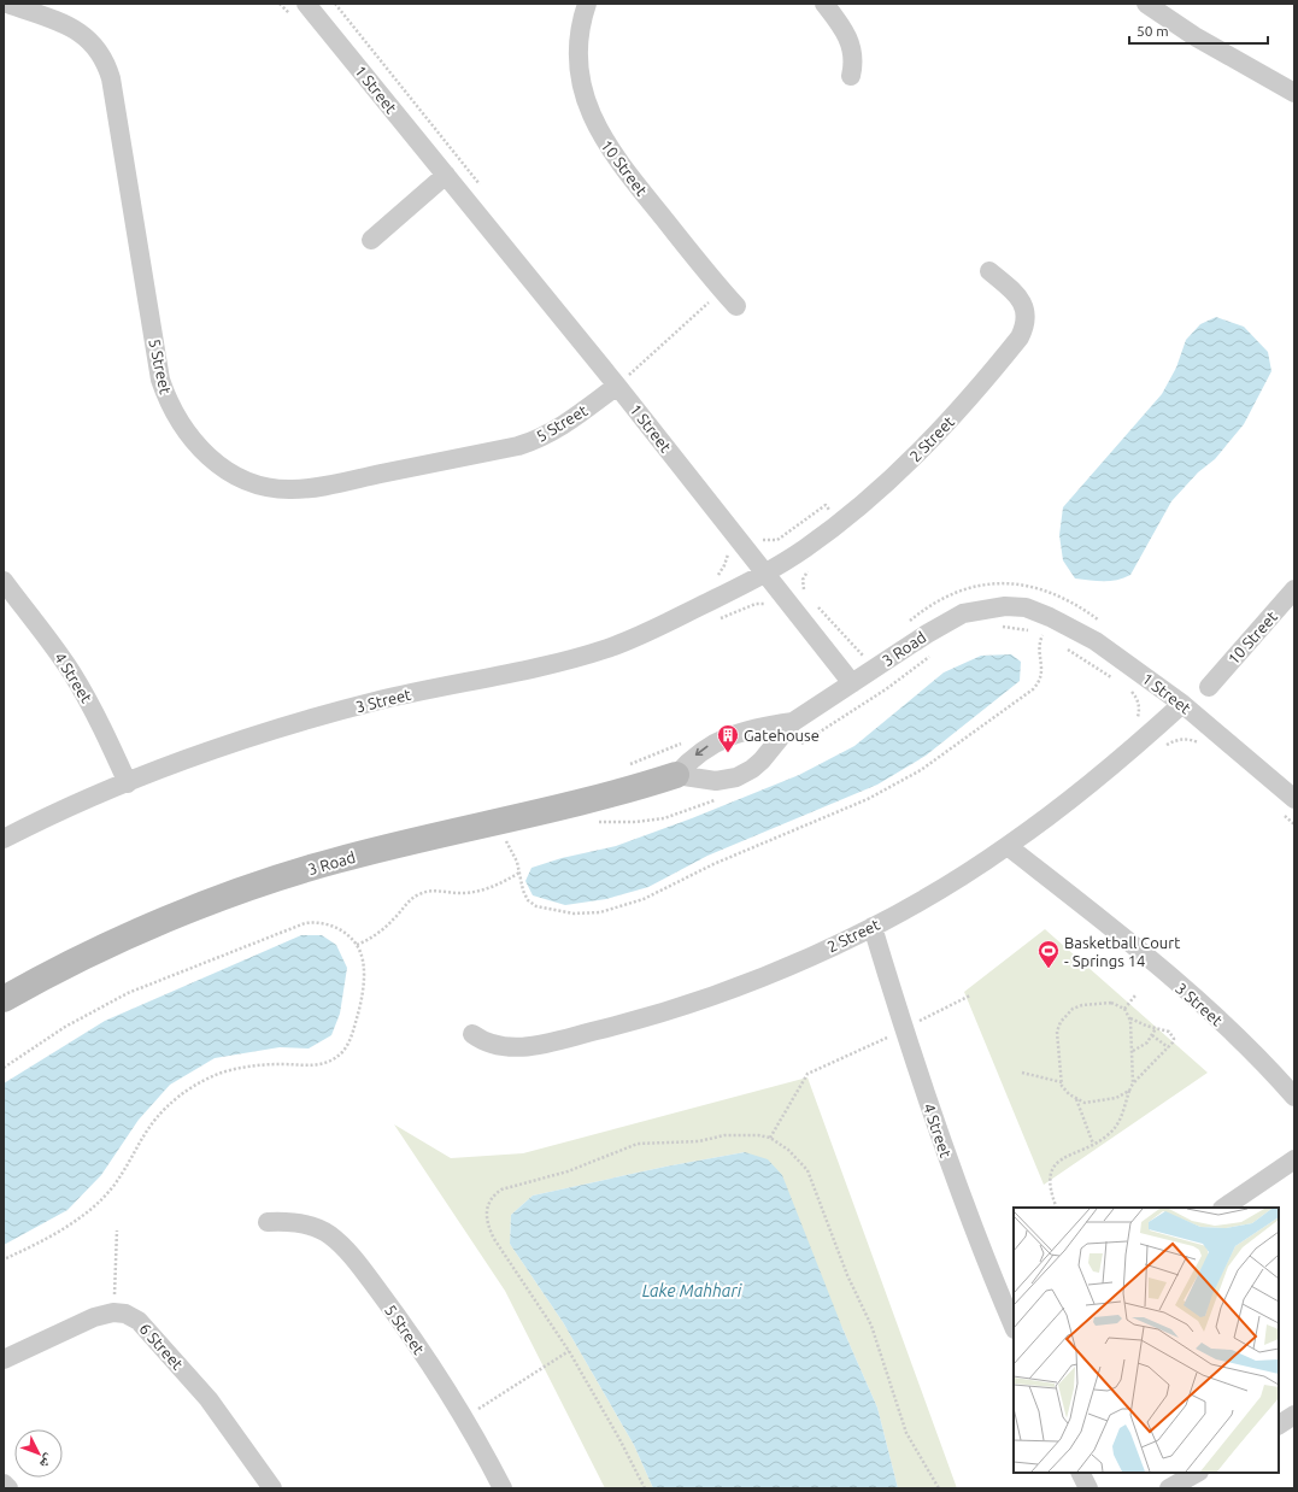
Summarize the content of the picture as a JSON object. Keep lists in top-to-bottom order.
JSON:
{
  "streets": {
    "street": [
      "1 Street",
      "10 Street",
      "5 Street",
      "2 Street",
      "3 Road",
      "4 Street",
      "3 Street",
      "6 Street"
    ]
  },
  "crossings": [
    ["1 Street", "5 Street"],
    ["1 Street", "2 Street"],
    ["1 Street", "3 Road"],
    ["1 Street", "3 Street"],
    ["2 Street", "4 Street"],
    ["2 Street", "3 Street"],
    ["4 Street", "3 Street"]
  ],
  "water": ["Lake Mahhari"],
  "places": {
    "building": ["Gatehouse"],
    "sports": ["Basketball Court - Springs 14"]
  },
  "scale_bar": "50 m",
  "north": "bottom right"
}
